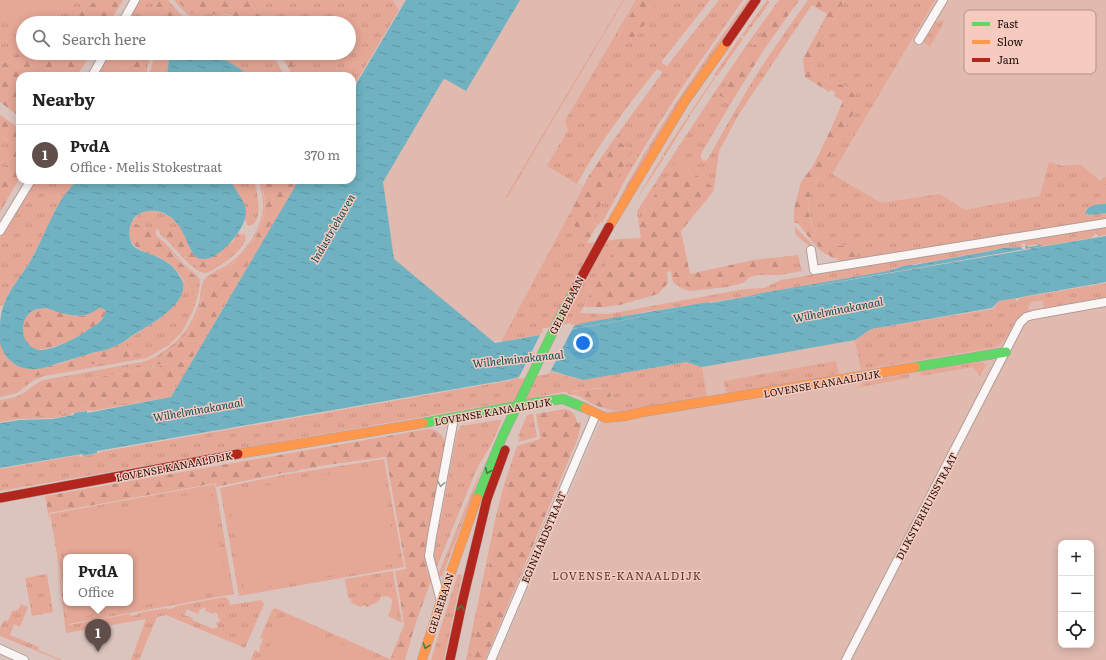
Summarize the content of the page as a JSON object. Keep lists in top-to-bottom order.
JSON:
{
  "streets": {
    "street": [
      "GELREBAAN",
      "LOVENSE KANAALDIJK",
      "DIJKSTERHUISSTRAAT",
      "EGINHARDSTRAAT"
    ]
  },
  "crossings": [
    ["LOVENSE KANAALDIJK", "DIJKSTERHUISSTRAAT"],
    ["LOVENSE KANAALDIJK", "EGINHARDSTRAAT"]
  ],
  "districts": ["LOVENSE-KANAALDIJK"],
  "water": ["Industriehaven", "Wilhelminakanaal"],
  "legend": ["Fast", "Slow", "Jam"],
  "page": {
    "search": "Search here",
    "heading": "Nearby",
    "list": [
      {
        "mark": "1",
        "name": "PvdA",
        "note": "Office · Melis Stokestraat",
        "value": "370 m"
      }
    ],
    "map_buttons": ["+", "−"],
    "popup": ["PvdA", "Office"],
    "pins": "1"
  }
}
